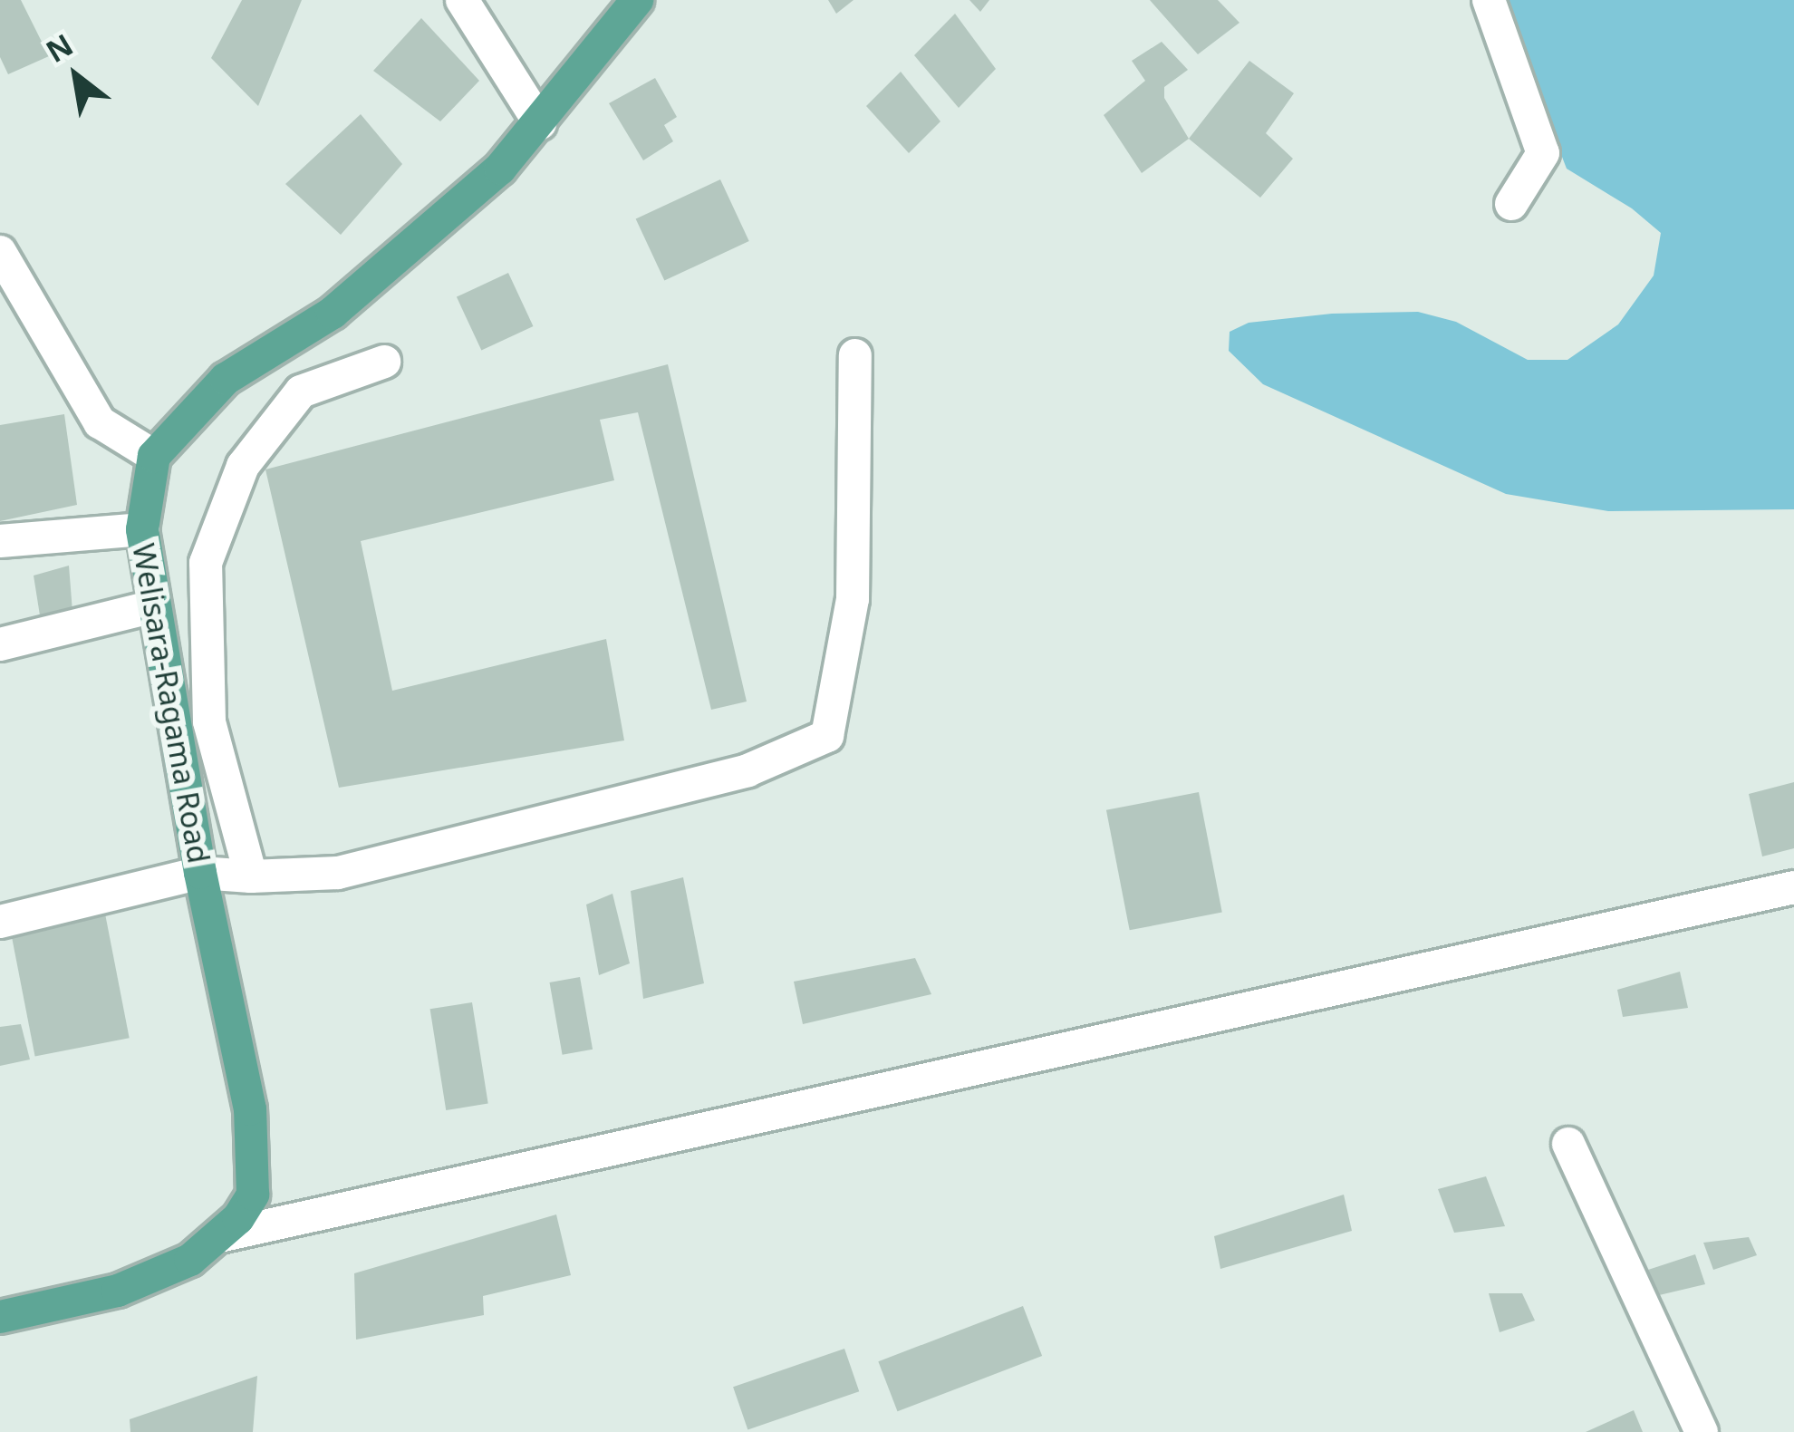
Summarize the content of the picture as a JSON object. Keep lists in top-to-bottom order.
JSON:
{
  "streets": {
    "main road": ["Welisara-Ragama Road"]
  },
  "north": "top left"
}
